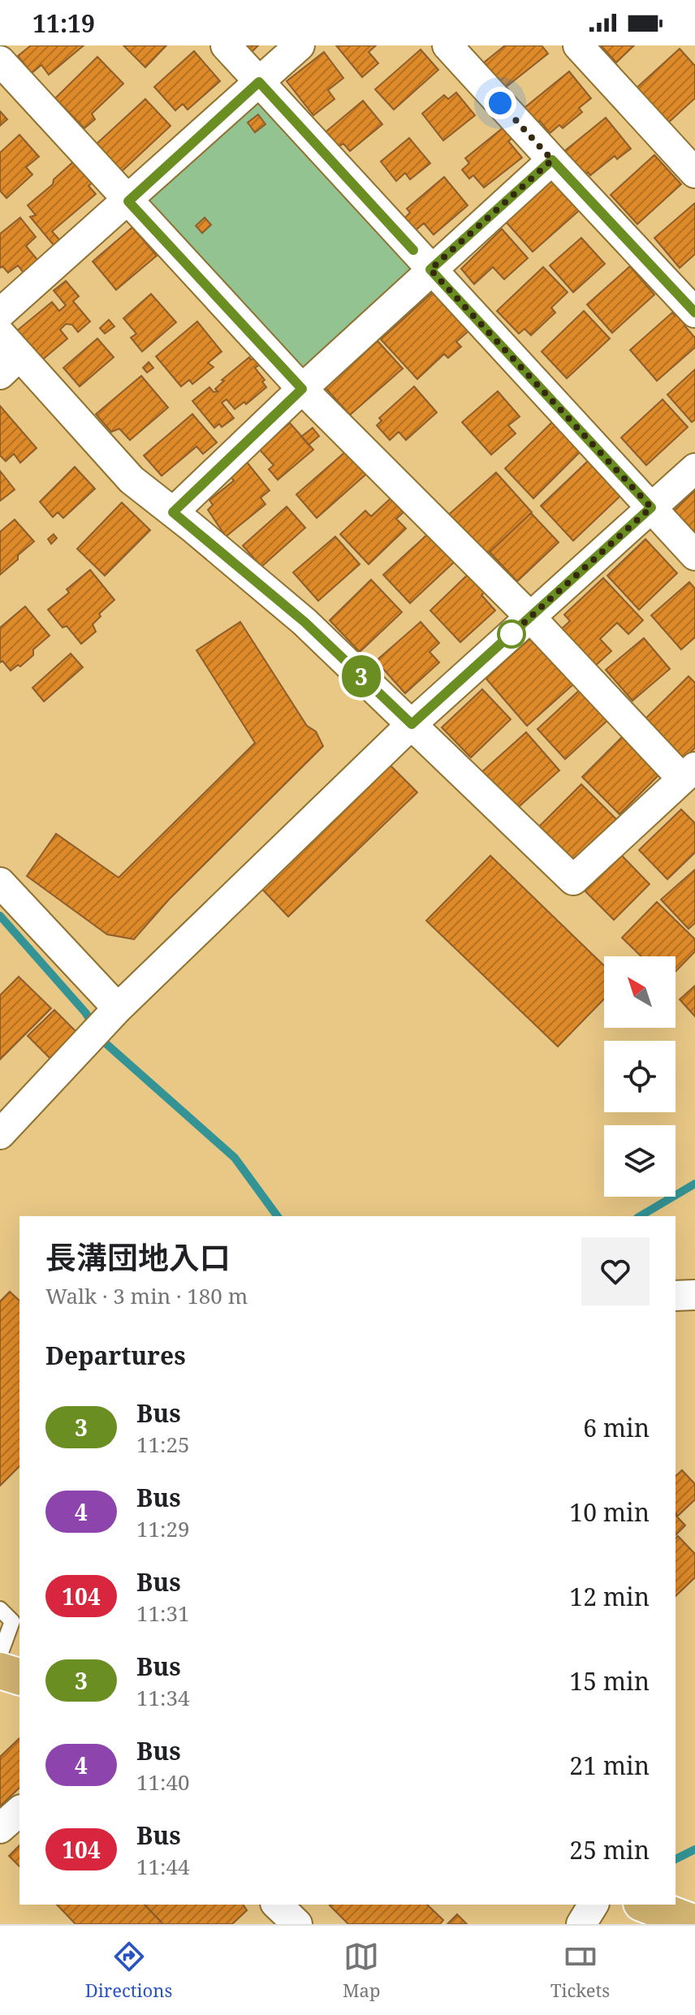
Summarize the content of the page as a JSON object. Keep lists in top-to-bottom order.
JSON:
{
  "lines": ["bus line 3"],
  "north": "top left",
  "page": {
    "status": "11:19",
    "on_map": "3",
    "heading": [
      ["長溝団地入口", "Walk · 3 min · 180 m"],
      "Departures"
    ],
    "list": [
      {
        "mark": "3",
        "name": "Bus",
        "note": "11:25",
        "value": "6 min"
      },
      {
        "mark": "4",
        "name": "Bus",
        "note": "11:29",
        "value": "10 min"
      },
      {
        "mark": "104",
        "name": "Bus",
        "note": "11:31",
        "value": "12 min"
      },
      {
        "mark": "3",
        "name": "Bus",
        "note": "11:34",
        "value": "15 min"
      },
      {
        "mark": "4",
        "name": "Bus",
        "note": "11:40",
        "value": "21 min"
      },
      {
        "mark": "104",
        "name": "Bus",
        "note": "11:44",
        "value": "25 min"
      }
    ],
    "tabs": ["Directions", "Map", "Tickets"]
  }
}
